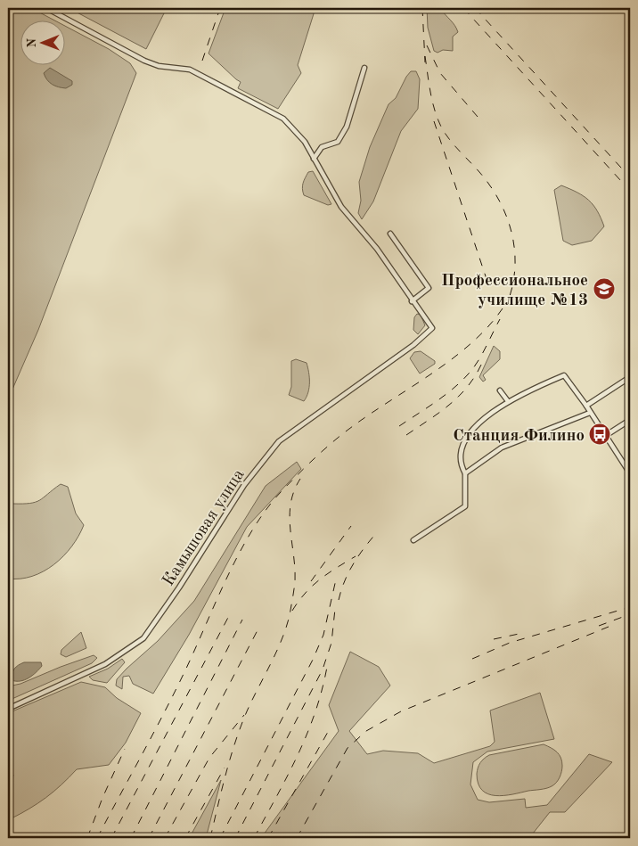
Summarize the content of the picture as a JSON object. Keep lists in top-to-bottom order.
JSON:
{
  "streets": {
    "street": ["Камышовая улица"]
  },
  "places": {
    "school or university": ["Профессиональное училище №13"],
    "bus stop": ["Станция Филино"]
  },
  "north": "left"
}
